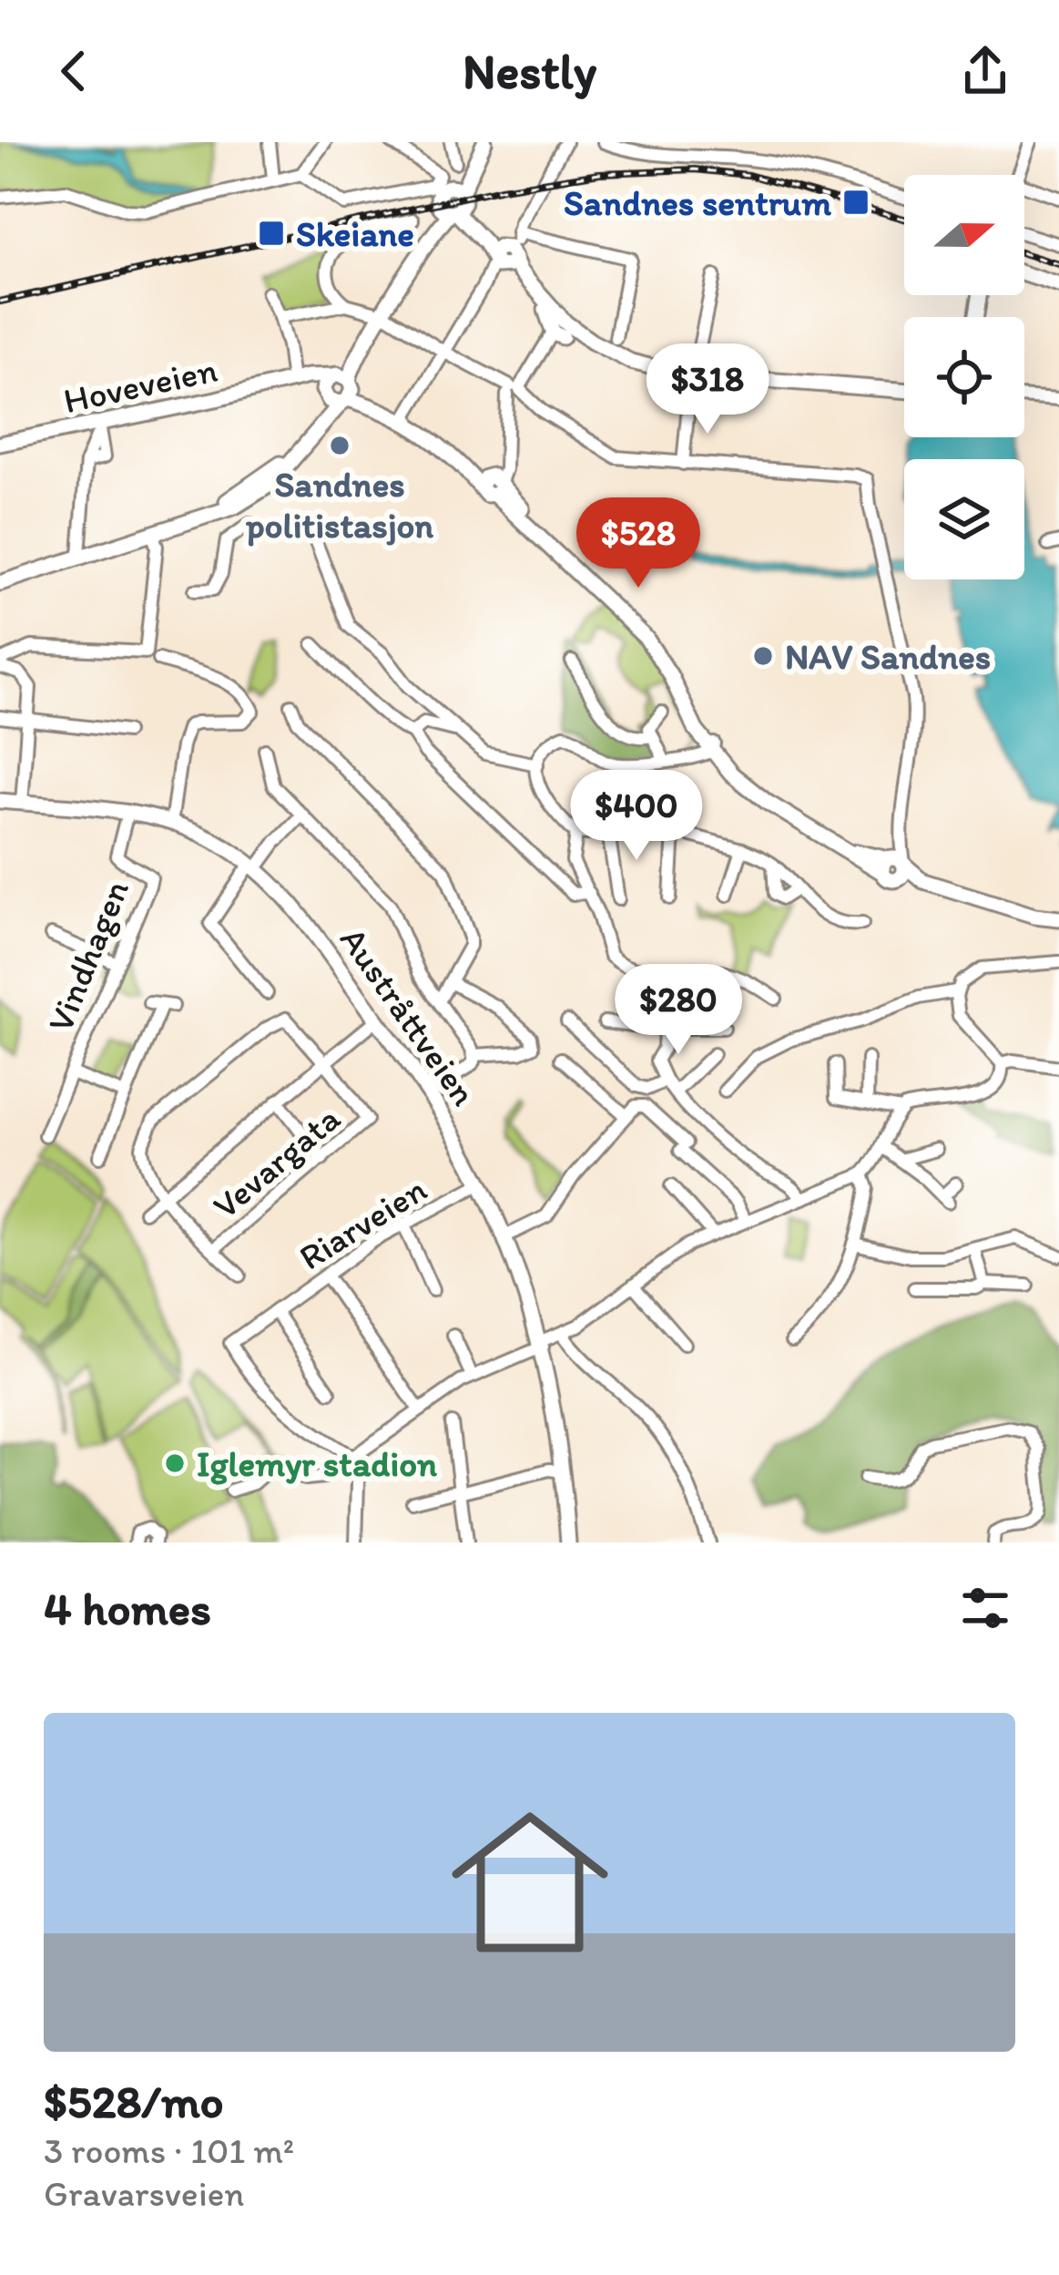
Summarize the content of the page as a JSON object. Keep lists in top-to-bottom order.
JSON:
{
  "streets": {
    "main road": ["Hoveveien", "Austråttveien"],
    "street": ["Vindhagen", "Vevargata", "Riarveien"]
  },
  "crossings": [
    ["Vindhagen", "Austråttveien"],
    ["Austråttveien", "Riarveien"]
  ],
  "places": {
    "transit": ["Sandnes sentrum", "Skeiane"],
    "other": ["Sandnes politistasjon", "NAV Sandnes", "Iglemyr stadion"]
  },
  "north": "right",
  "page": {
    "header": "Nestly",
    "price": [
      "$318",
      "$528",
      "$400",
      "$280"
    ],
    "heading": "4 homes",
    "list": [
      {
        "name": "$528/mo",
        "note": "3 rooms · 101 m² · Gravarsveien"
      }
    ]
  }
}
